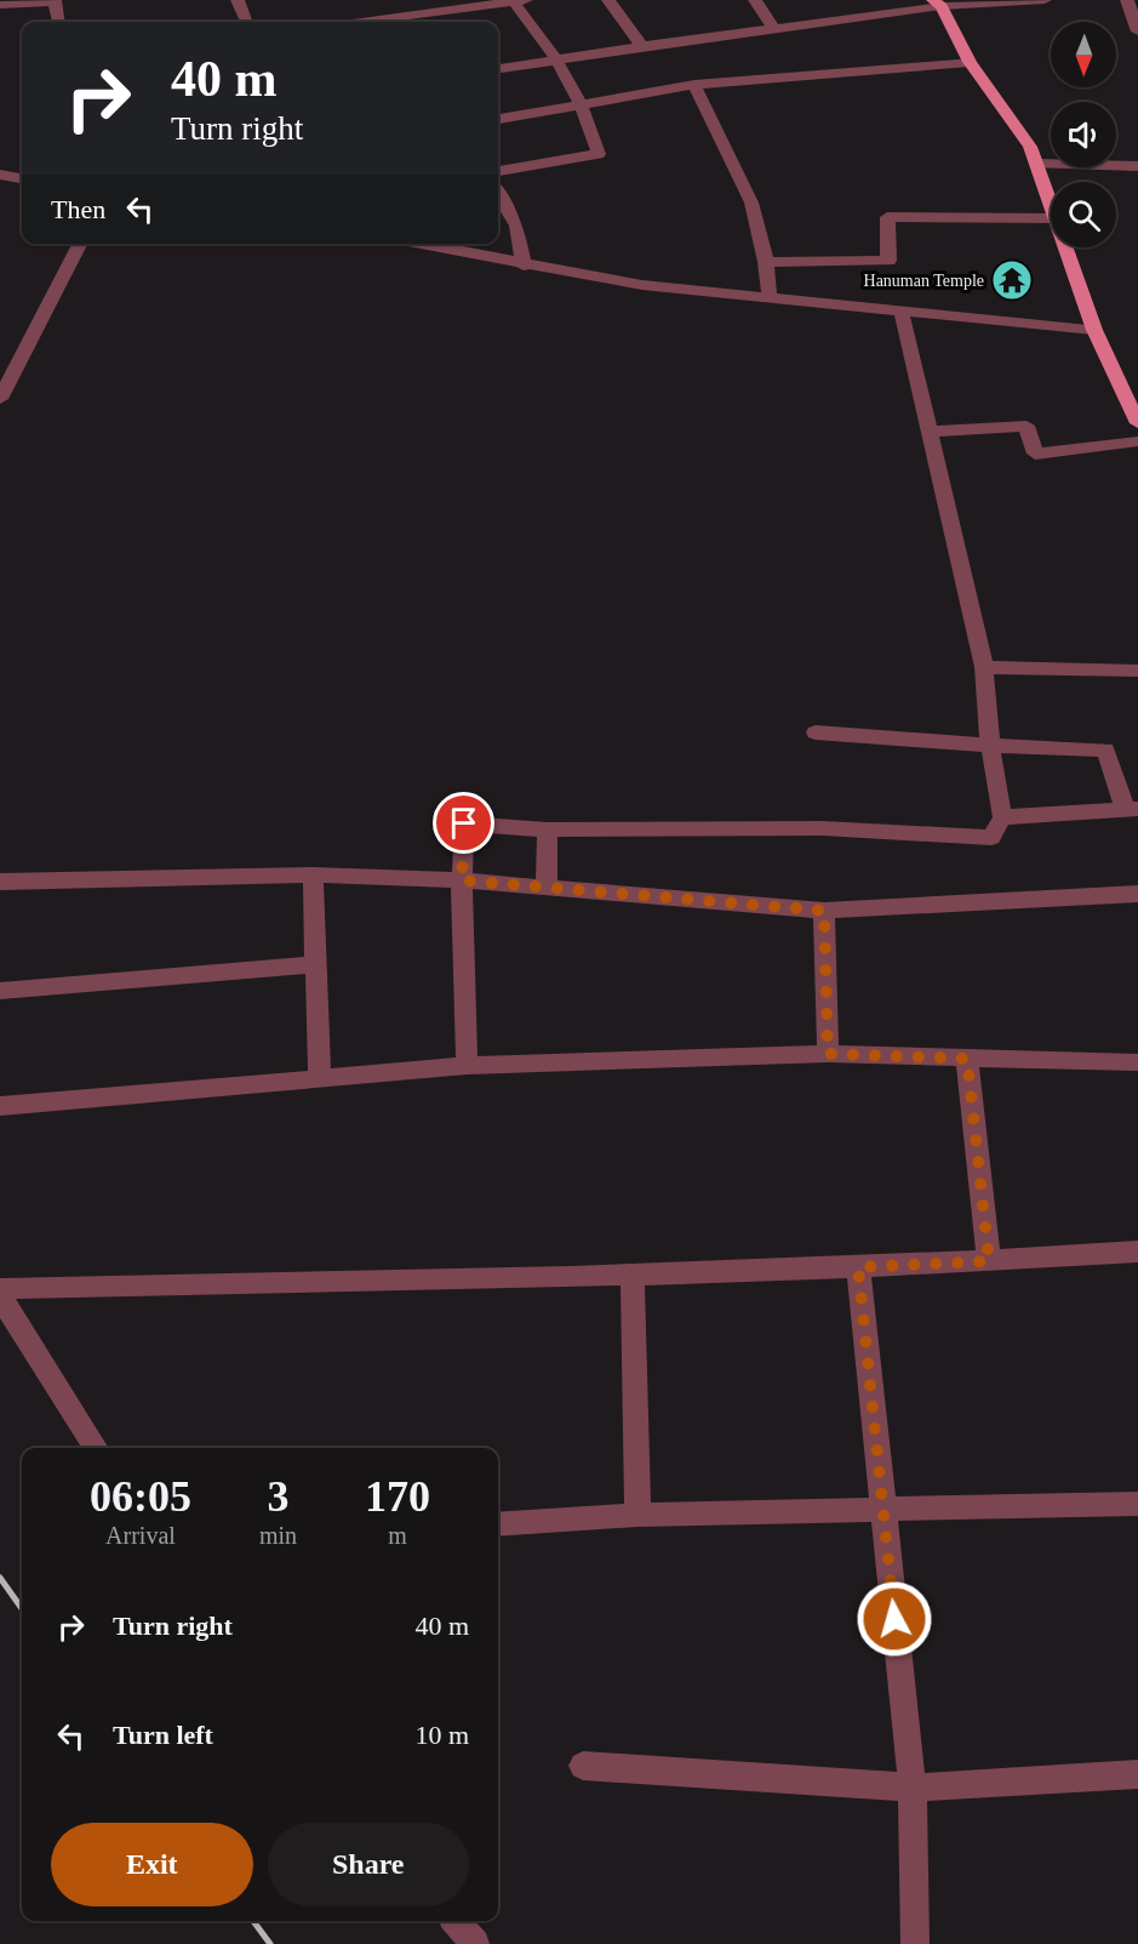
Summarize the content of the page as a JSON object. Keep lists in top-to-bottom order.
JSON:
{
  "places": {
    "temple": ["Hanuman Temple"]
  },
  "north": "bottom",
  "page": {
    "turn": ["40 m", "Turn right"],
    "then": "Then",
    "eta": [
      "06:05",
      "Arrival",
      "3",
      "min",
      "170",
      "m"
    ],
    "list": [
      {
        "name": "Turn right",
        "value": "40 m"
      },
      {
        "name": "Turn left",
        "value": "10 m"
      }
    ],
    "buttons": ["Exit", "Share"]
  }
}
